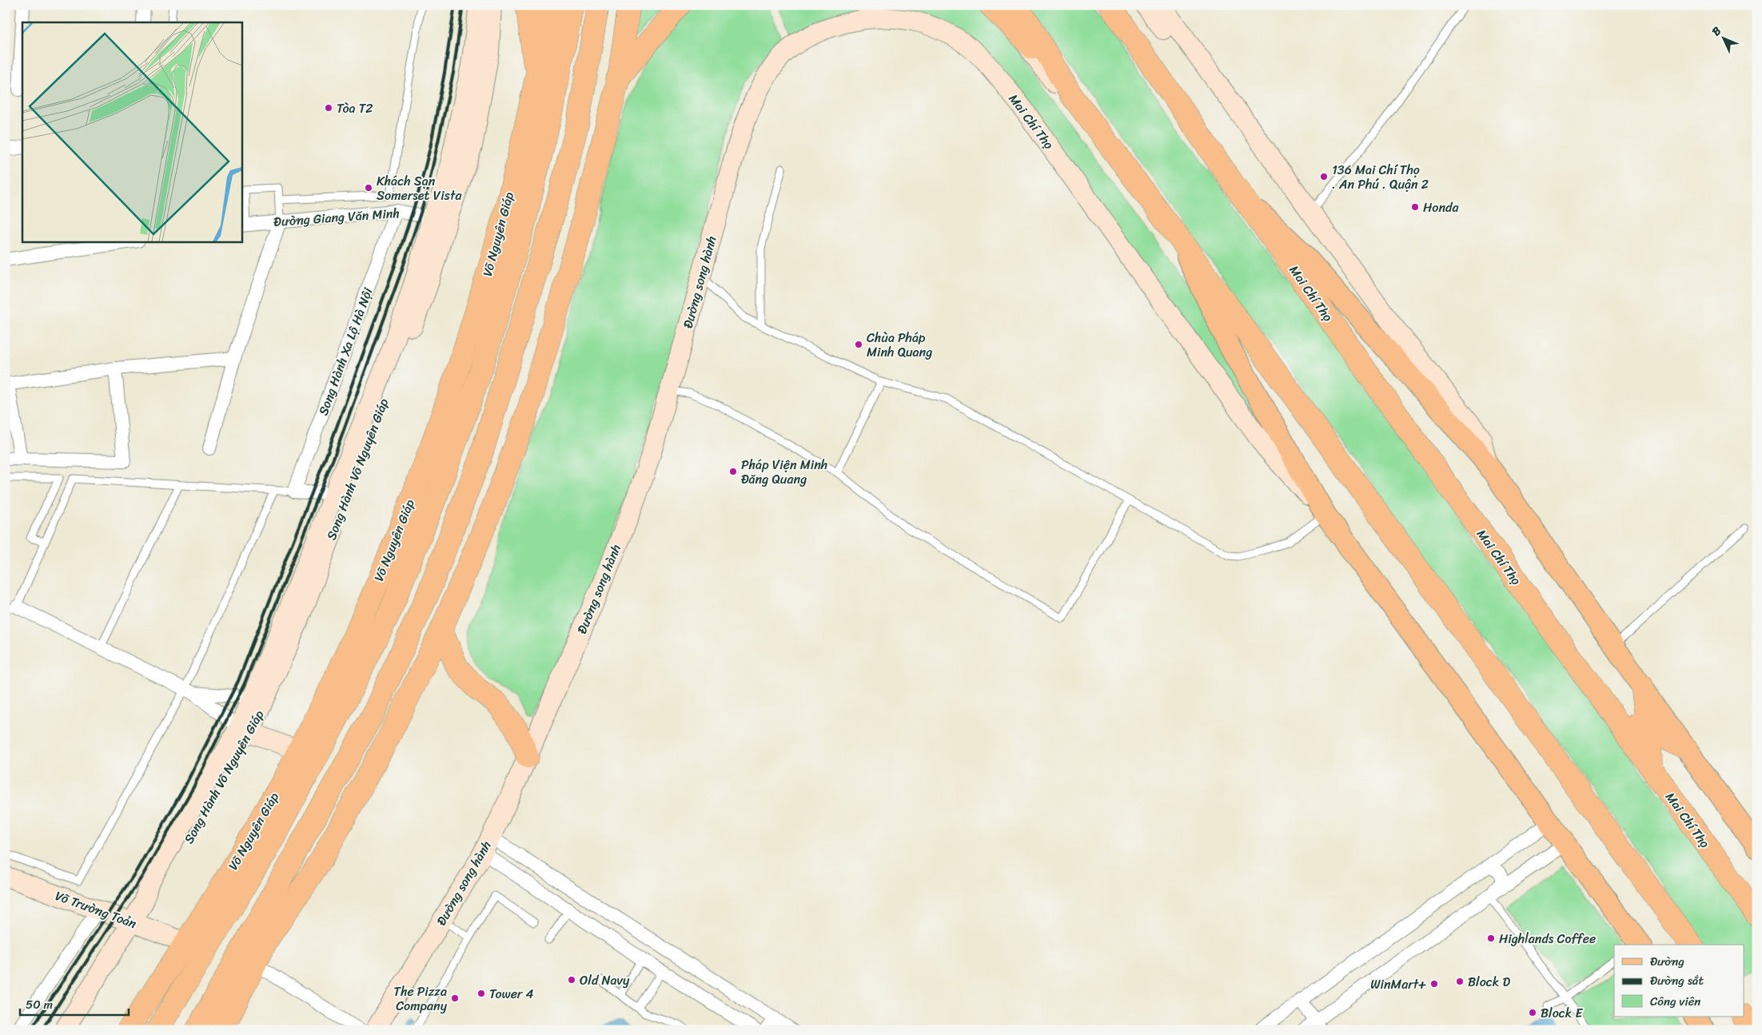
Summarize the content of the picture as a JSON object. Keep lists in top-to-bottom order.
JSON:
{
  "streets": {
    "highway": ["Mai Chí Thọ", "Võ Nguyên Giáp"],
    "main road": ["Đường song hành", "Song Hành Võ Nguyên Giáp", "Võ Trường Toản"],
    "street": ["Đường Giang Văn Minh", "Song Hành Xa Lộ Hà Nội"]
  },
  "crossings": [
    ["Mai Chí Thọ", "Đường song hành"],
    ["Đường Giang Văn Minh", "Song Hành Xa Lộ Hà Nội"],
    ["Đường Giang Văn Minh", "Song Hành Võ Nguyên Giáp"],
    ["Võ Nguyên Giáp", "Võ Trường Toản"],
    ["Song Hành Võ Nguyên Giáp", "Võ Trường Toản"]
  ],
  "places": [
    "Tòa T2",
    "136 Mai Chí Thọ . An Phú . Quận 2",
    "Khách Sạn Somerset Vista",
    "Honda",
    "Chùa Pháp Minh Quang",
    "Pháp Viện Minh Đăng Quang",
    "Highlands Coffee",
    "Old Navy",
    "Block D",
    "WinMart+",
    "Tower 4",
    "The Pizza Company",
    "Block E"
  ],
  "legend": ["Đường", "Đường sắt", "Công viên"],
  "scale_bar": "50 m",
  "north": "top left"
}
